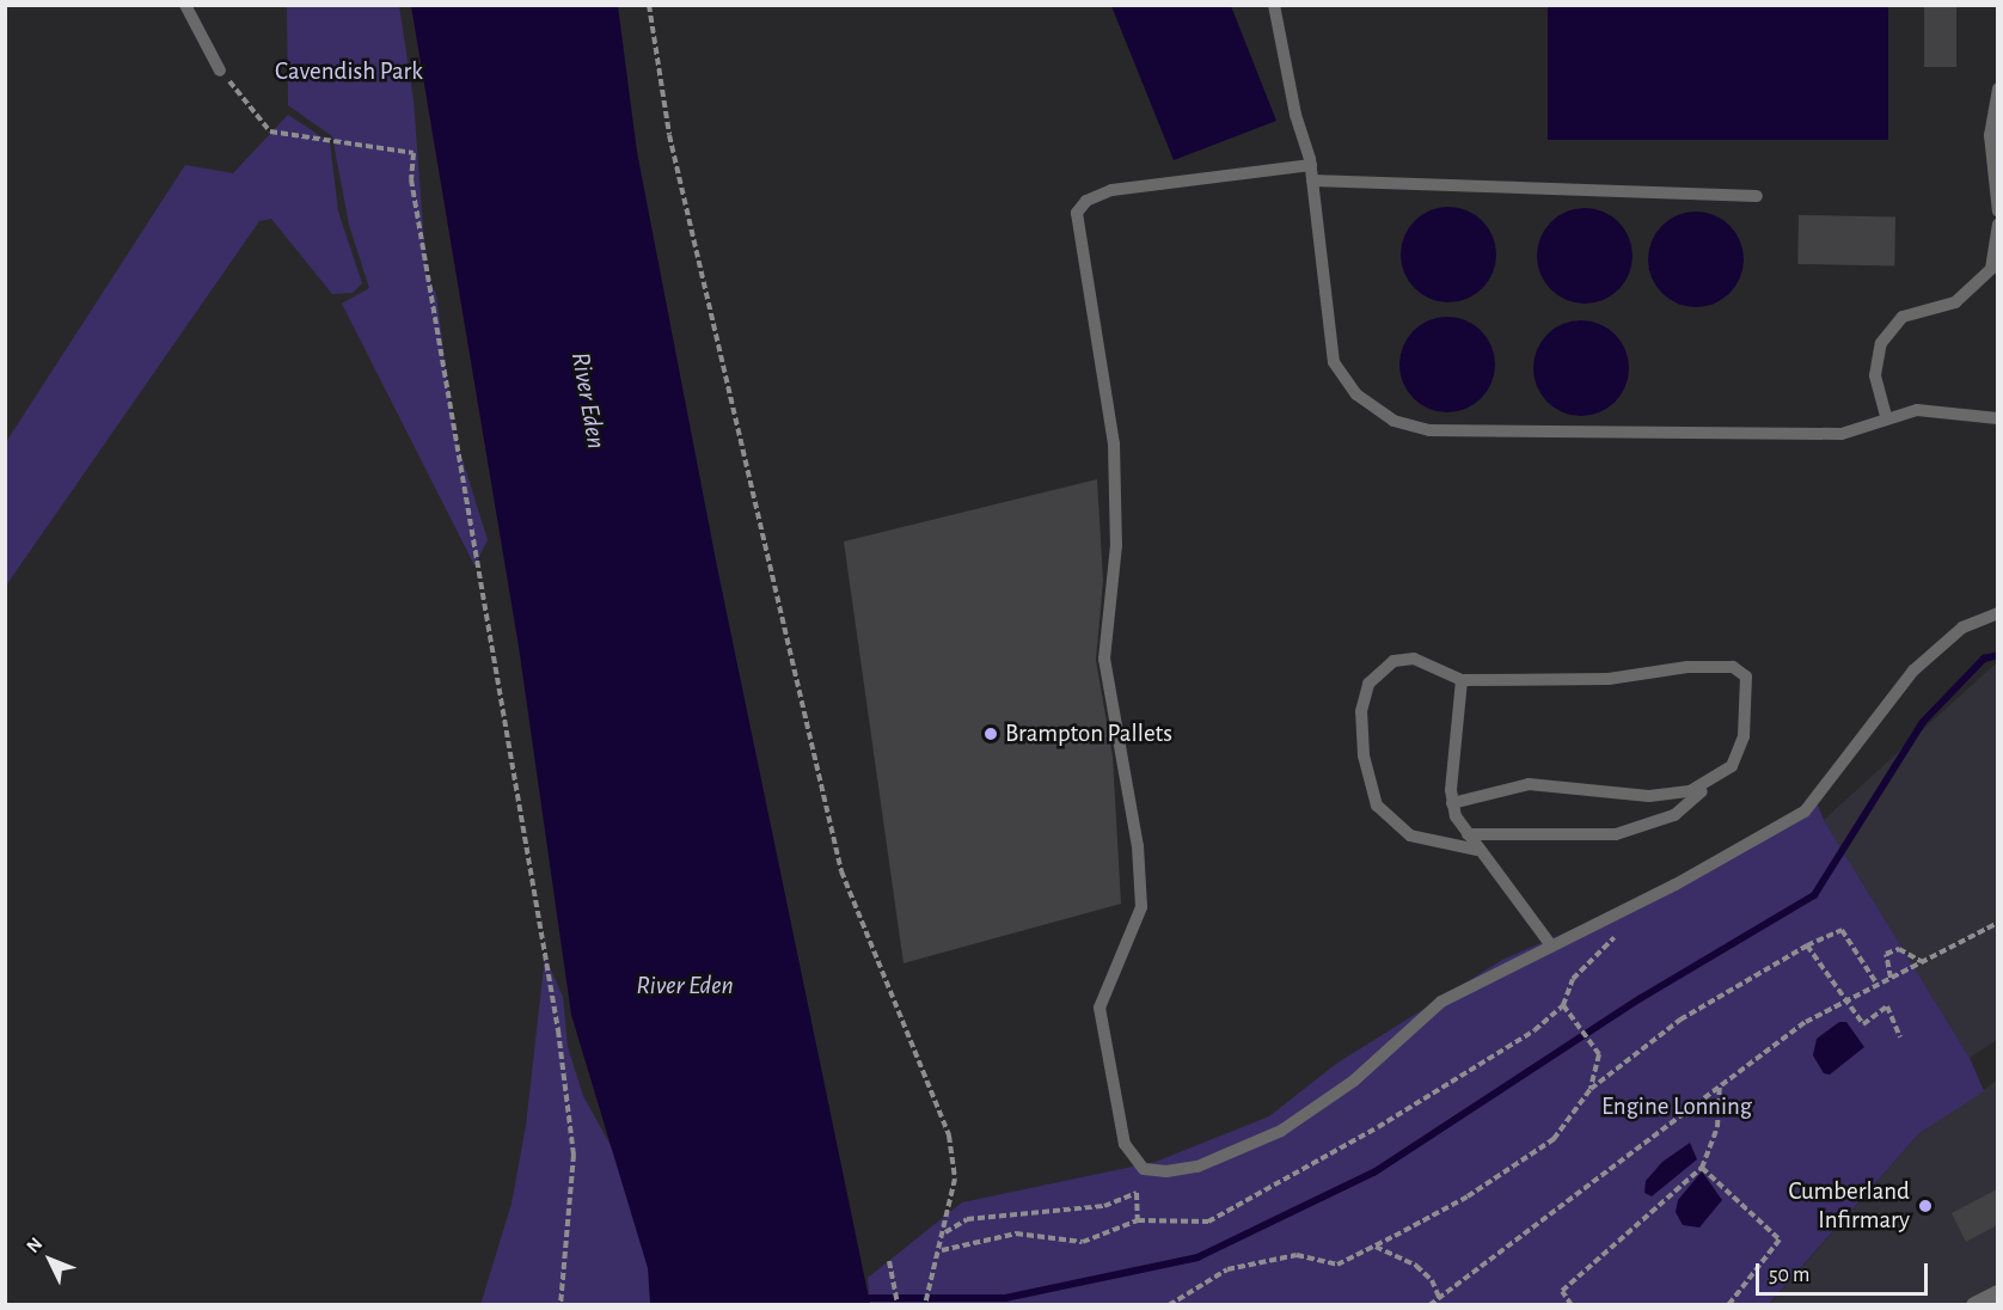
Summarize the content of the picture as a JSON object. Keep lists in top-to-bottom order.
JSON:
{
  "water": ["River Eden"],
  "parks": ["Cavendish Park", "Engine Lonning"],
  "places": ["Brampton Pallets", "Cumberland Infirmary"],
  "scale_bar": "50 m",
  "north": "top left"
}
